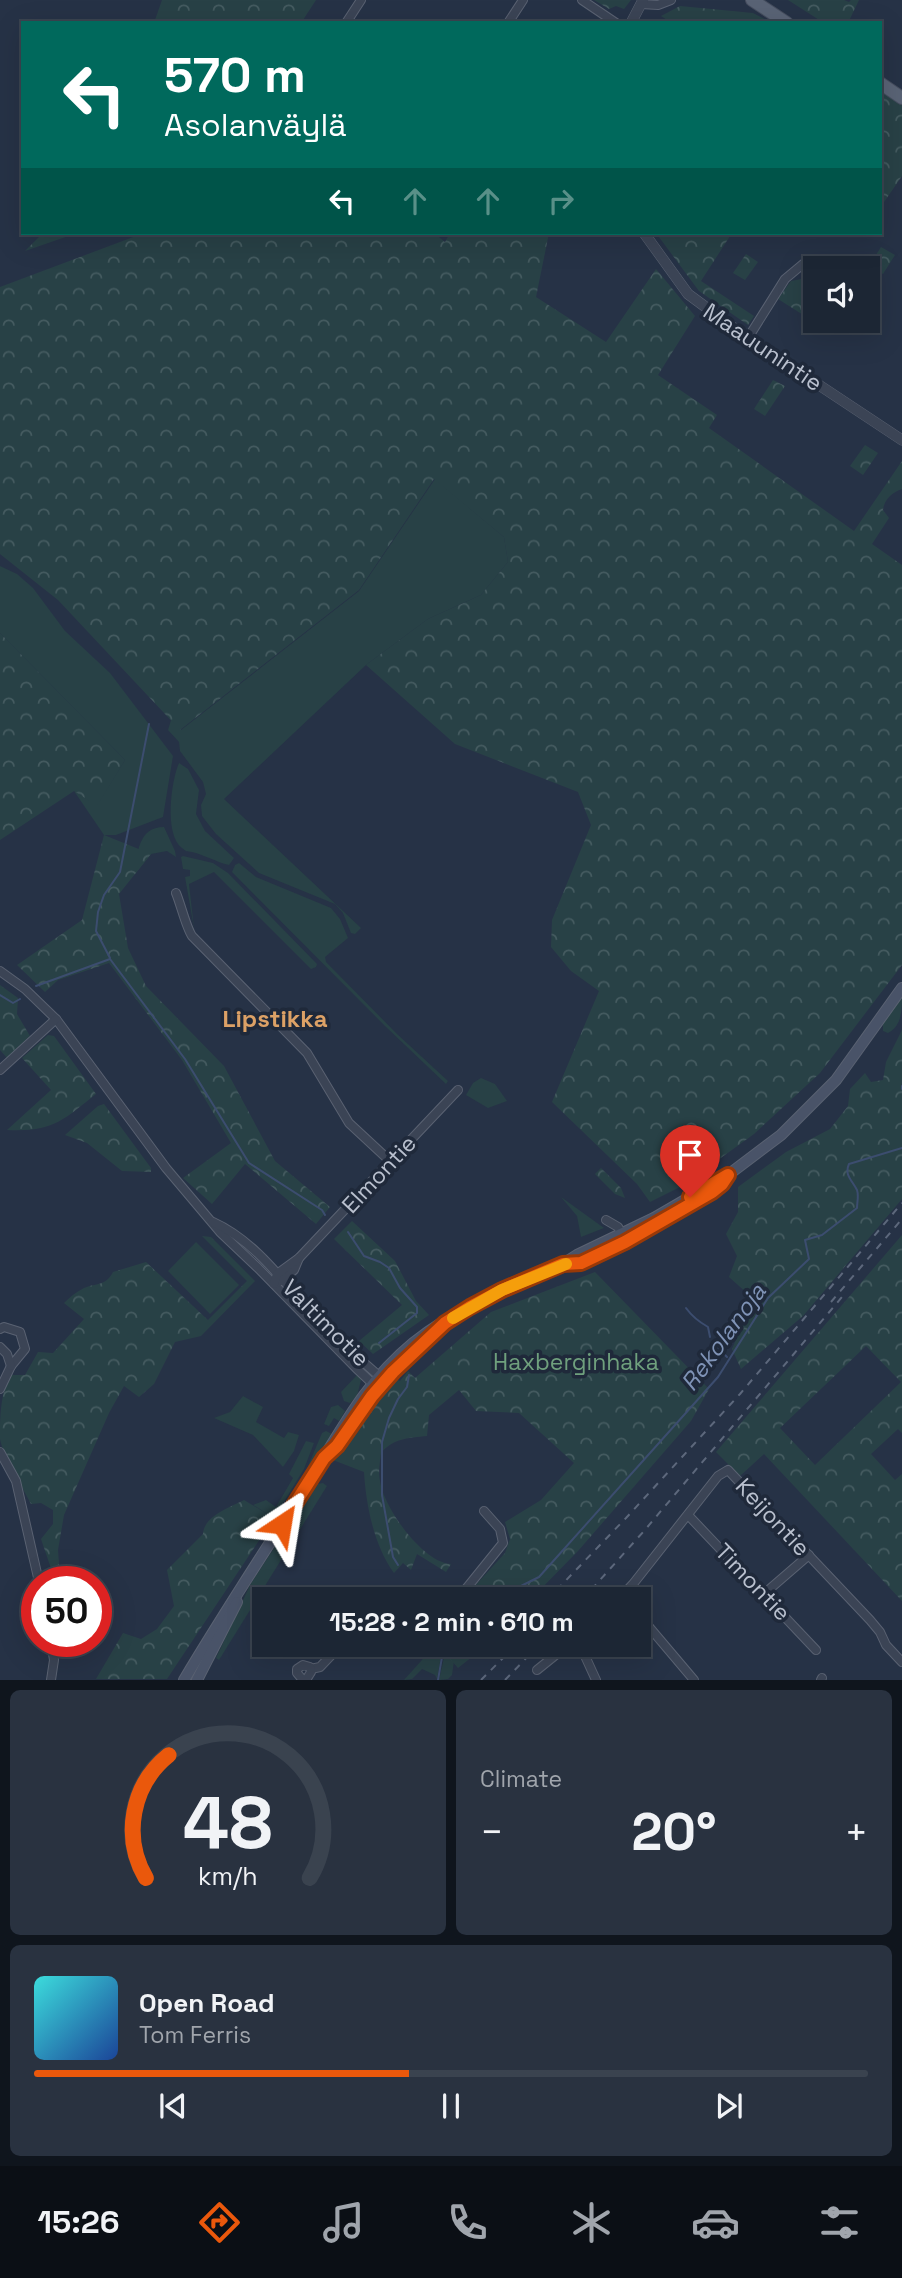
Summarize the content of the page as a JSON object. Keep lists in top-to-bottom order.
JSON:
{
  "streets": {
    "street": [
      "Maauunintie",
      "Elmontie",
      "Valtimotie",
      "Keijontie",
      "Timontie"
    ]
  },
  "crossings": [
    ["Elmontie", "Valtimotie"],
    ["Keijontie", "Timontie"]
  ],
  "districts": ["Lipstikka"],
  "water": ["Rekolanoja"],
  "parks": ["Haxberginhaka"],
  "page": {
    "turn": ["570 m", "Asolanväylä"],
    "limit": "50",
    "trip": "15:28 · 2 min · 610 m",
    "tile": "Climate",
    "heat": ["−", "20°", "+"],
    "song": ["Open Road", "Tom Ferris"],
    "tabs": "15:26",
    "gauge": ["48", "km/h"]
  }
}
